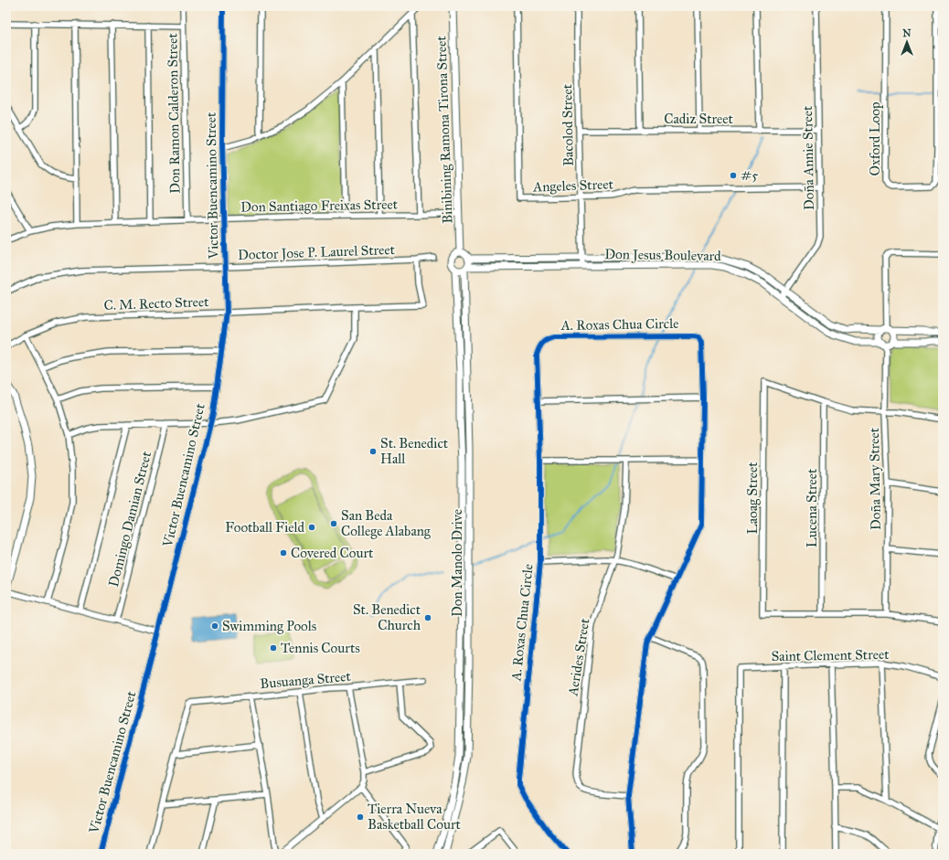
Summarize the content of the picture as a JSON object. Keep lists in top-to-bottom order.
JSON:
{
  "streets": {
    "street": [
      "Don Ramon Calderon Street",
      "Cadiz Street",
      "Bacolod Street",
      "Binibining Ramona Tirona Street",
      "Oxford Loop",
      "Doña Annie Street",
      "Victor Buencamino Street",
      "Angeles Street",
      "Don Santiago Freixas Street",
      "Doctor Jose P. Laurel Street",
      "Don Jesus Boulevard",
      "C. M. Recto Street",
      "A. Roxas Chua Circle",
      "Doña Mary Street",
      "Laoag Street",
      "Lucena Street",
      "Domingo Damian Street",
      "Don Manolo Drive",
      "Saint Clement Street",
      "Aerides Street",
      "Busuanga Street"
    ]
  },
  "crossings": [
    ["Don Ramon Calderon Street", "Don Santiago Freixas Street"],
    ["Cadiz Street", "Bacolod Street"],
    ["Cadiz Street", "Doña Annie Street"],
    ["Bacolod Street", "Angeles Street"],
    ["Bacolod Street", "Don Jesus Boulevard"],
    ["Binibining Ramona Tirona Street", "Don Santiago Freixas Street"],
    ["Binibining Ramona Tirona Street", "Don Jesus Boulevard"],
    ["Binibining Ramona Tirona Street", "Don Manolo Drive"],
    ["Doña Annie Street", "Angeles Street"],
    ["Doña Annie Street", "Don Jesus Boulevard"],
    ["Victor Buencamino Street", "Don Santiago Freixas Street"],
    ["Victor Buencamino Street", "Doctor Jose P. Laurel Street"],
    ["Victor Buencamino Street", "C. M. Recto Street"],
    ["Doctor Jose P. Laurel Street", "C. M. Recto Street"],
    ["Don Jesus Boulevard", "Doña Mary Street"],
    ["Don Jesus Boulevard", "Don Manolo Drive"],
    ["A. Roxas Chua Circle", "Aerides Street"],
    ["Laoag Street", "Lucena Street"]
  ],
  "places": [
    "#5",
    "St. Benedict Hall",
    "San Beda College Alabang",
    "Football Field",
    "Covered Court",
    "St. Benedict Church",
    "Swimming Pools",
    "Tennis Courts",
    "Tierra Nueva Basketball Court"
  ],
  "north": "top"
}
